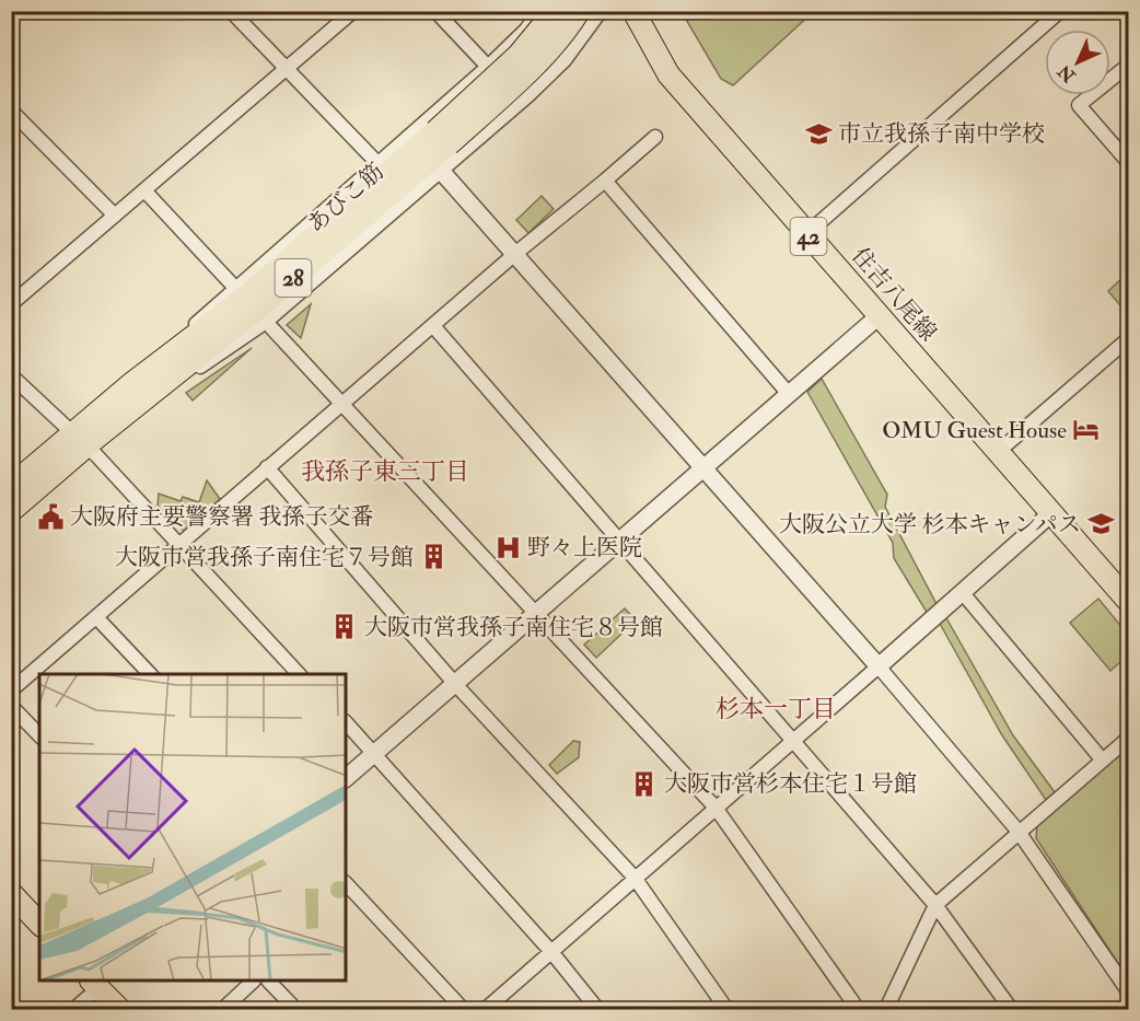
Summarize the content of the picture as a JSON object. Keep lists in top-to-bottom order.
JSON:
{
  "streets": {
    "main road": [
      "あびこ筋",
      "42",
      "28",
      "住吉八尾線"
    ]
  },
  "districts": ["我孫子東三丁目", "杉本一丁目"],
  "places": {
    "school or university": ["市立我孫子南中学校", "大阪公立大学 杉本キャンパス"],
    "hotel": ["OMU Guest House"],
    "public building": ["大阪府主要警察署 我孫子交番"],
    "hospital": ["野々上医院"],
    "building": ["大阪市営我孫子南住宅７号館", "大阪市営我孫子南住宅８号館", "大阪市営杉本住宅１号館"]
  },
  "north": "bottom left"
}
